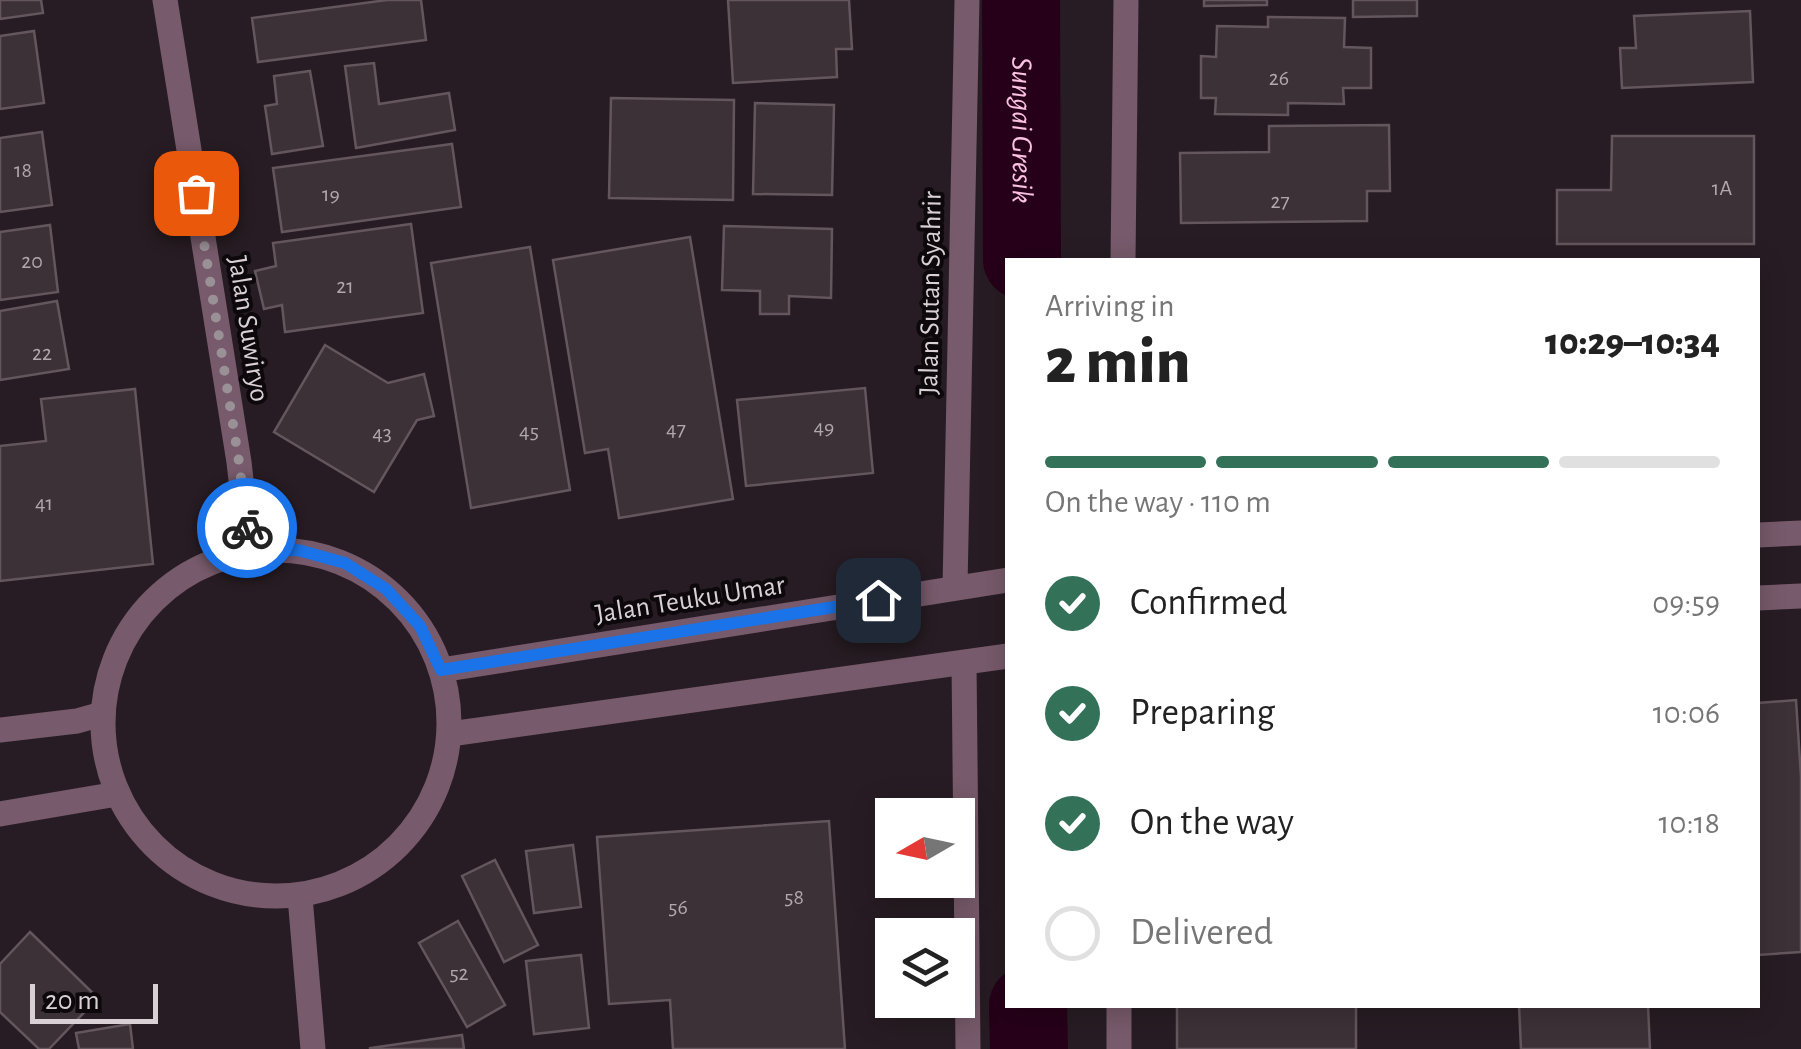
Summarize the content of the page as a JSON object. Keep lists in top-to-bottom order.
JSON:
{
  "streets": {
    "street": ["Jalan Sutan Syahrir", "Jalan Suwiryo", "Jalan Teuku Umar"]
  },
  "crossings": [
    ["Jalan Sutan Syahrir", "Jalan Teuku Umar"],
    ["Jalan Suwiryo", "Jalan Teuku Umar"]
  ],
  "water": ["Sungai Gresik"],
  "house_numbers": [
    "26",
    "18",
    "1A",
    "19",
    "27",
    "20",
    "21",
    "22",
    "49",
    "47",
    "45",
    "43",
    "41",
    "58",
    "56",
    "52"
  ],
  "scale_bar": "20 m",
  "north": "left",
  "page": {
    "heading": ["2 min", "Arriving in", "10:29–10:34"],
    "bar": "On the way · 110 m",
    "list": [
      ["Confirmed", "09:59"],
      ["Preparing", "10:06"],
      ["On the way", "10:18"],
      "Delivered"
    ],
    "scale": "20 m"
  }
}
